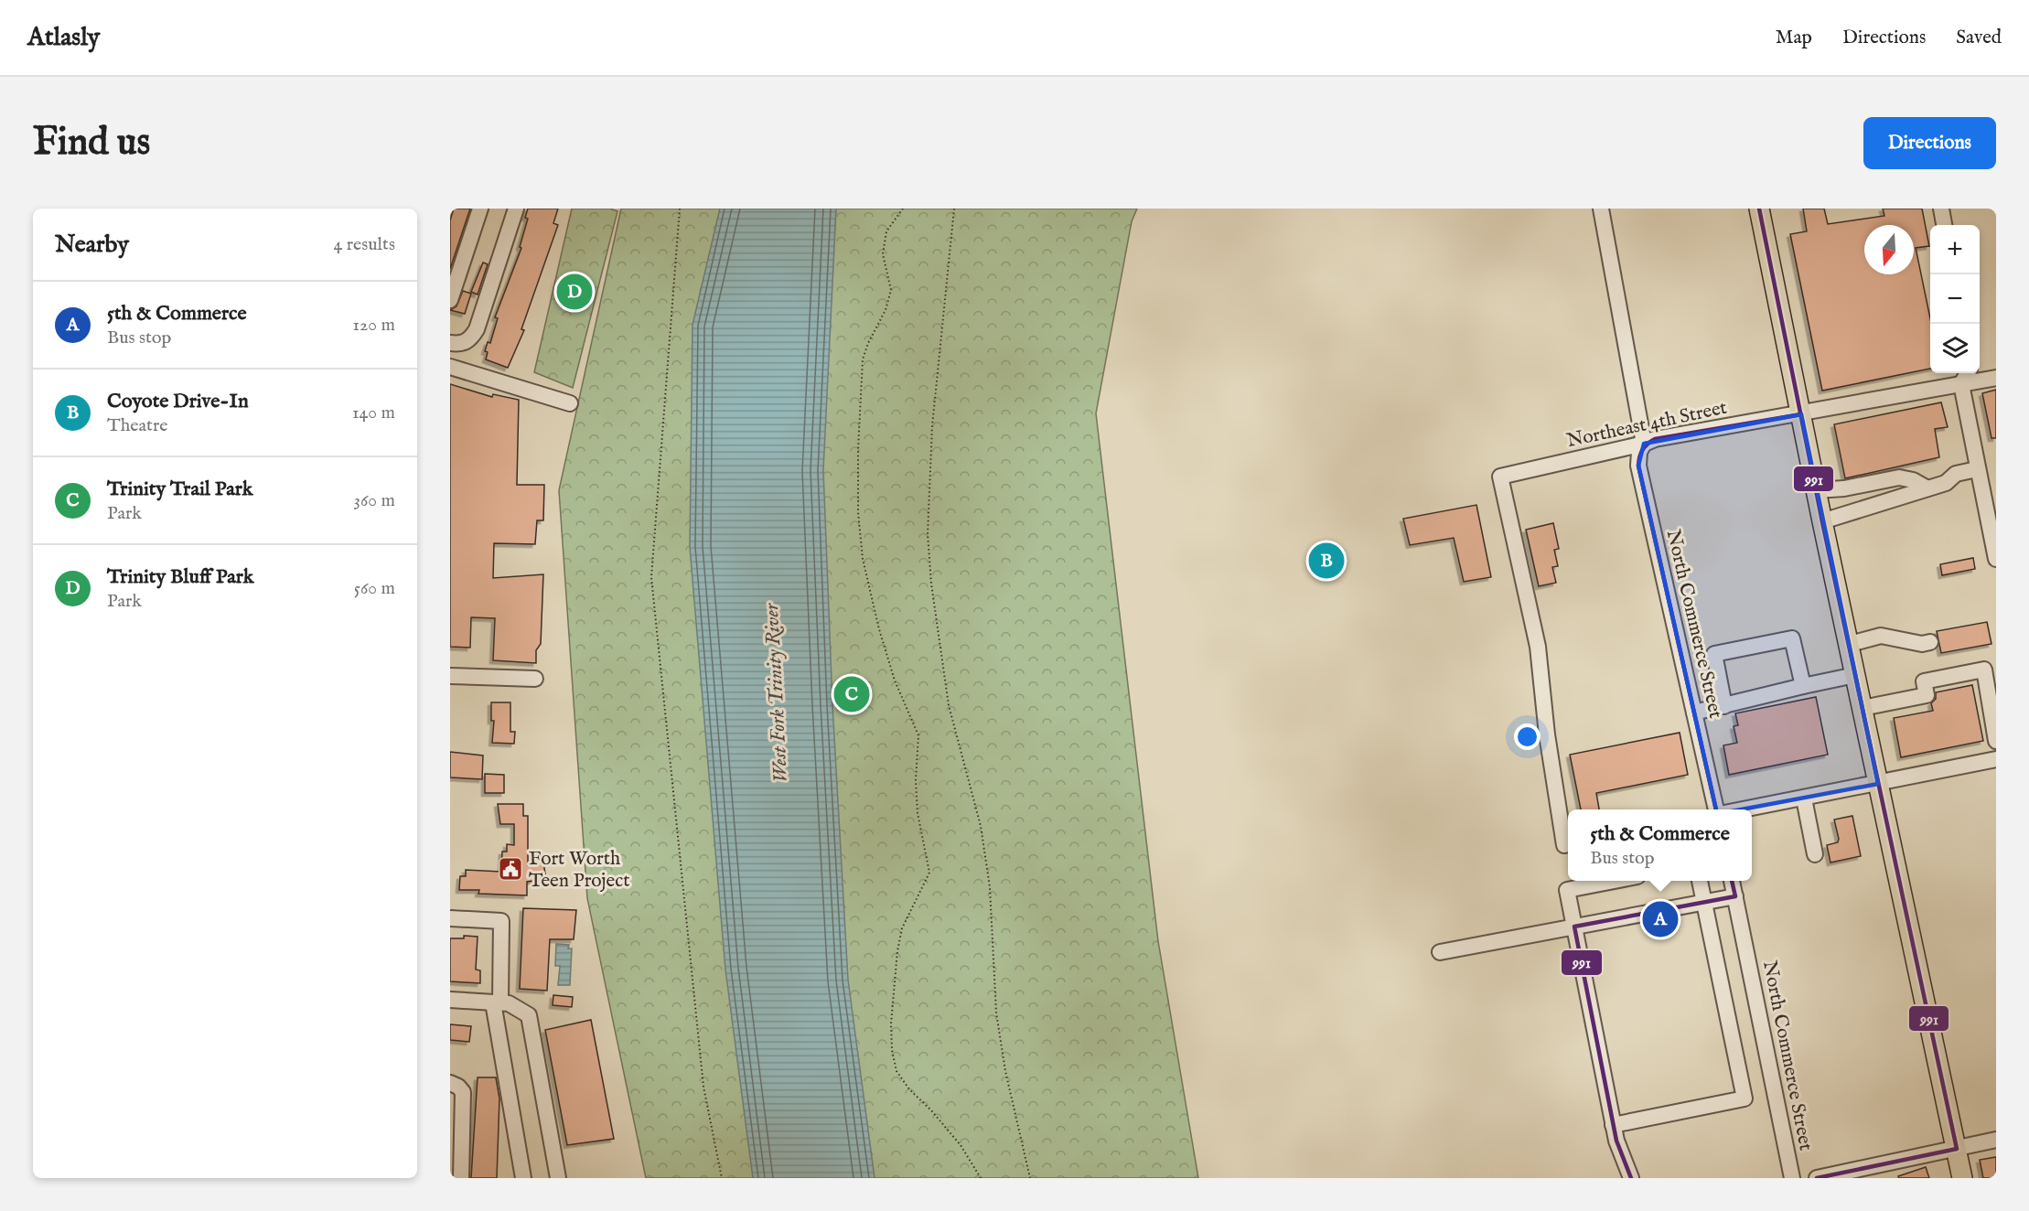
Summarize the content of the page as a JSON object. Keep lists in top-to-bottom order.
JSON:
{
  "streets": {
    "street": ["Northeast 4th Street", "North Commerce Street"]
  },
  "crossings": [
    ["Northeast 4th Street", "North Commerce Street"]
  ],
  "water": ["West Fork Trinity River"],
  "places": {
    "public building": ["Fort Worth Teen Project"]
  },
  "lines": ["transit line 991"],
  "north": "bottom",
  "page": {
    "header": "Atlasly",
    "nav": ["Map", "Directions", "Saved"],
    "buttons": "Directions",
    "title": "Find us",
    "heading": ["Nearby", "4 results"],
    "map_buttons": ["+", "−"],
    "pins": [
      "D",
      "B",
      "C",
      "A"
    ],
    "list": [
      {
        "mark": "A",
        "name": "5th & Commerce",
        "note": "Bus stop",
        "value": "120 m"
      },
      {
        "mark": "B",
        "name": "Coyote Drive-In",
        "note": "Theatre",
        "value": "140 m"
      },
      {
        "mark": "C",
        "name": "Trinity Trail Park",
        "note": "Park",
        "value": "360 m"
      },
      {
        "mark": "D",
        "name": "Trinity Bluff Park",
        "note": "Park",
        "value": "560 m"
      }
    ],
    "popup": ["5th & Commerce", "Bus stop"]
  }
}
